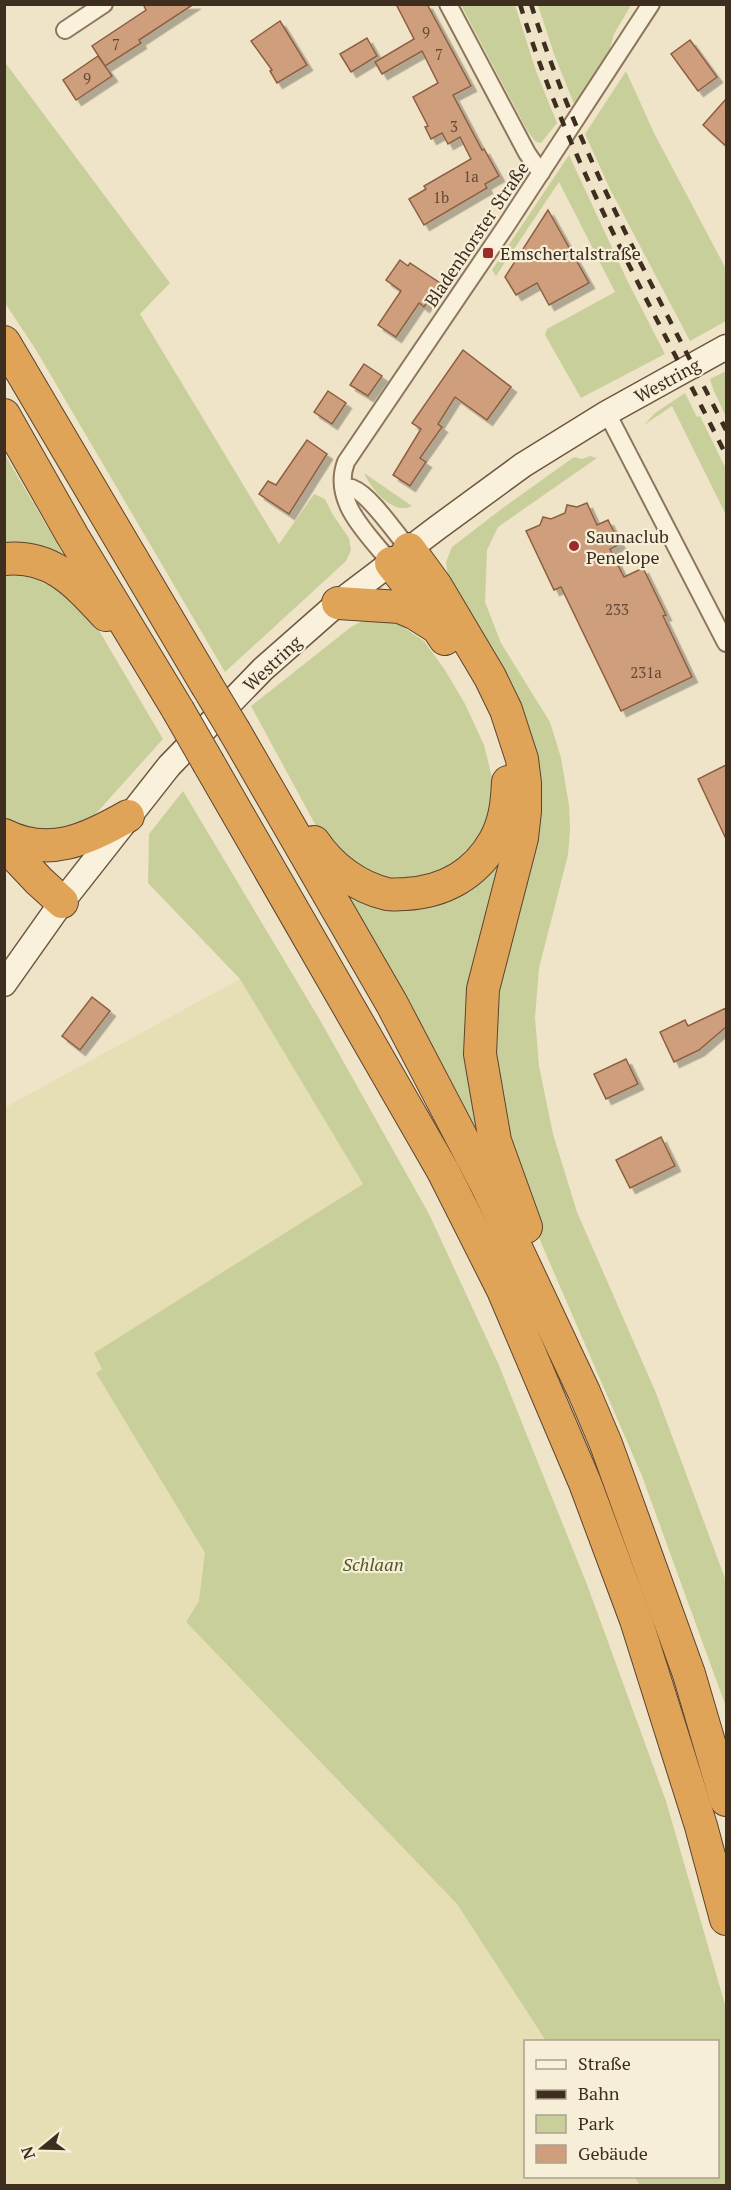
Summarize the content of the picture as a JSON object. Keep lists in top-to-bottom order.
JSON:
{
  "streets": {
    "main road": ["Westring"],
    "street": ["Bladenhorster Straße"]
  },
  "crossings": [
    ["Bladenhorster Straße", "Westring"]
  ],
  "parks": ["Schlaan"],
  "places": {
    "transit": ["Emschertalstraße"],
    "other": ["Saunaclub Penelope"]
  },
  "house_numbers": [
    "9",
    "7",
    "7",
    "9",
    "3",
    "1a",
    "1b",
    "233",
    "231a"
  ],
  "legend": [
    "Straße",
    "Bahn",
    "Park",
    "Gebäude"
  ],
  "north": "left"
}
